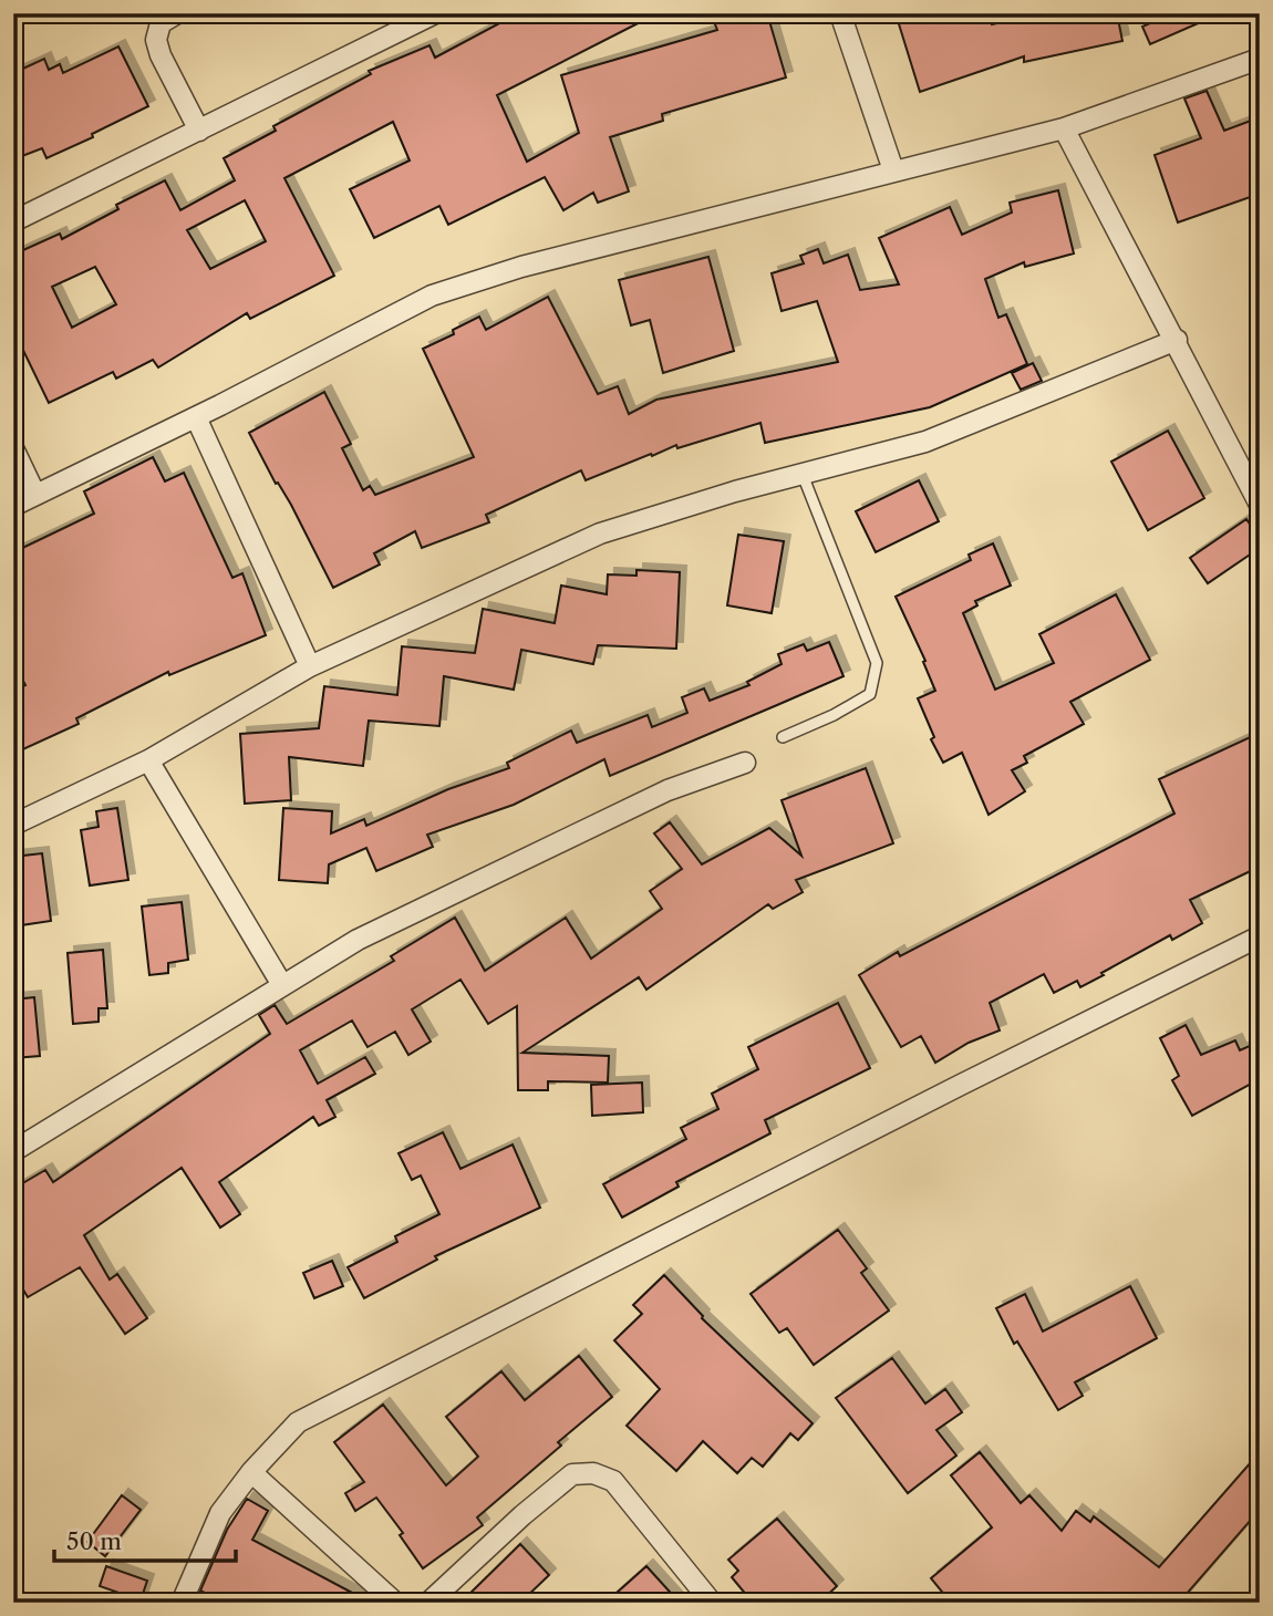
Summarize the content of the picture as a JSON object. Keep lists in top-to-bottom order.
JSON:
{
  "scale_bar": "50 m"
}
